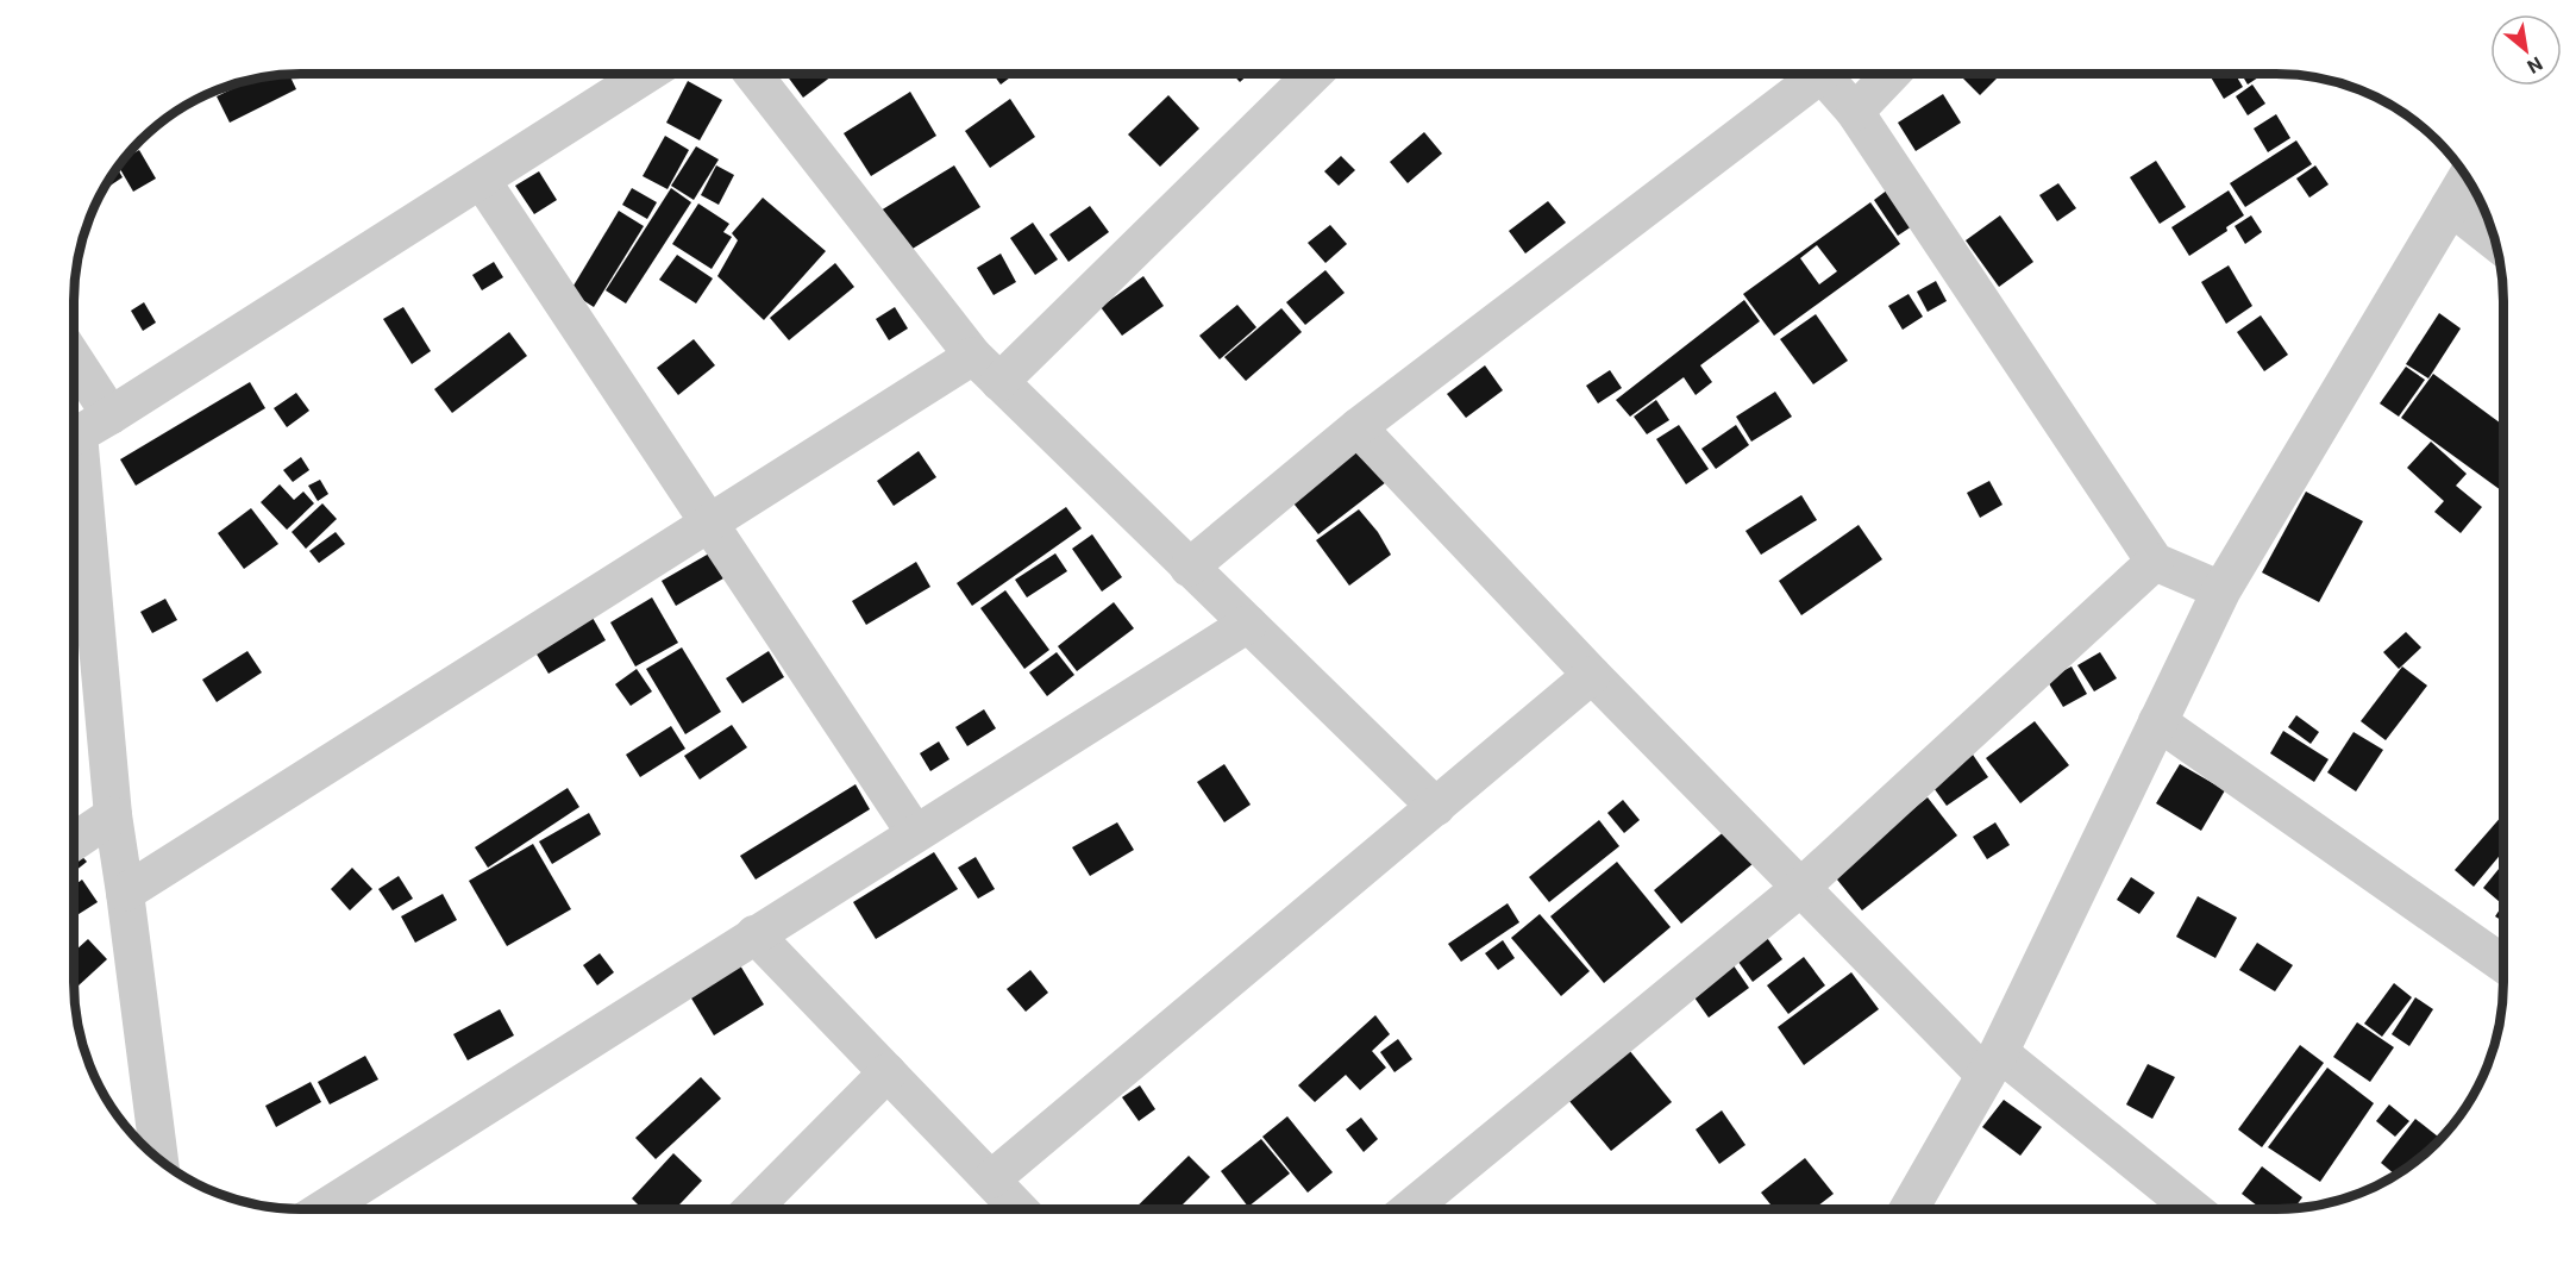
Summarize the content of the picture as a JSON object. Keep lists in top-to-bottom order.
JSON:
{
  "north": "bottom right"
}
